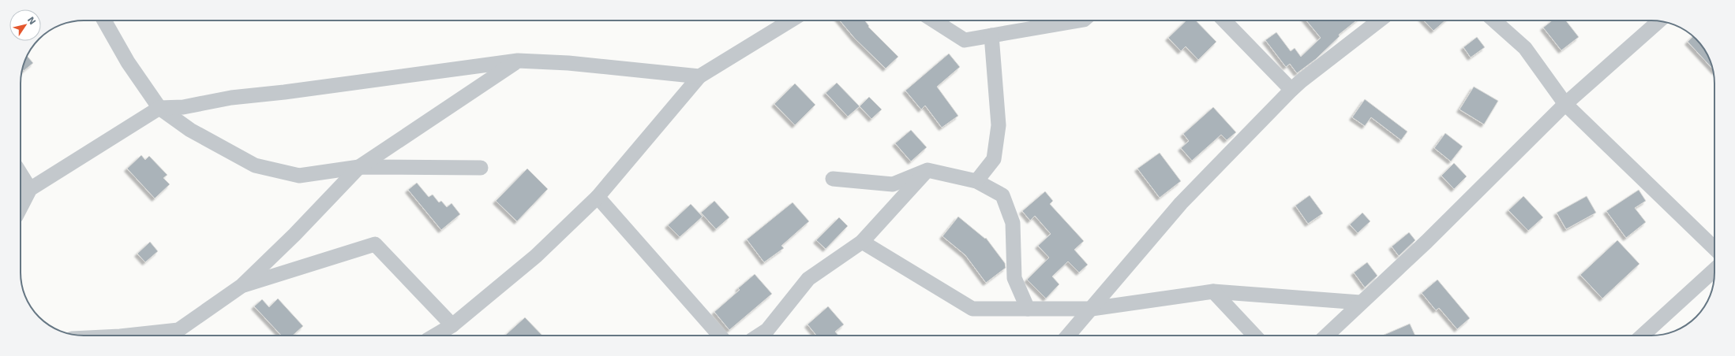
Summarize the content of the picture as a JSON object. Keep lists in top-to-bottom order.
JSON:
{
  "north": "top right"
}
